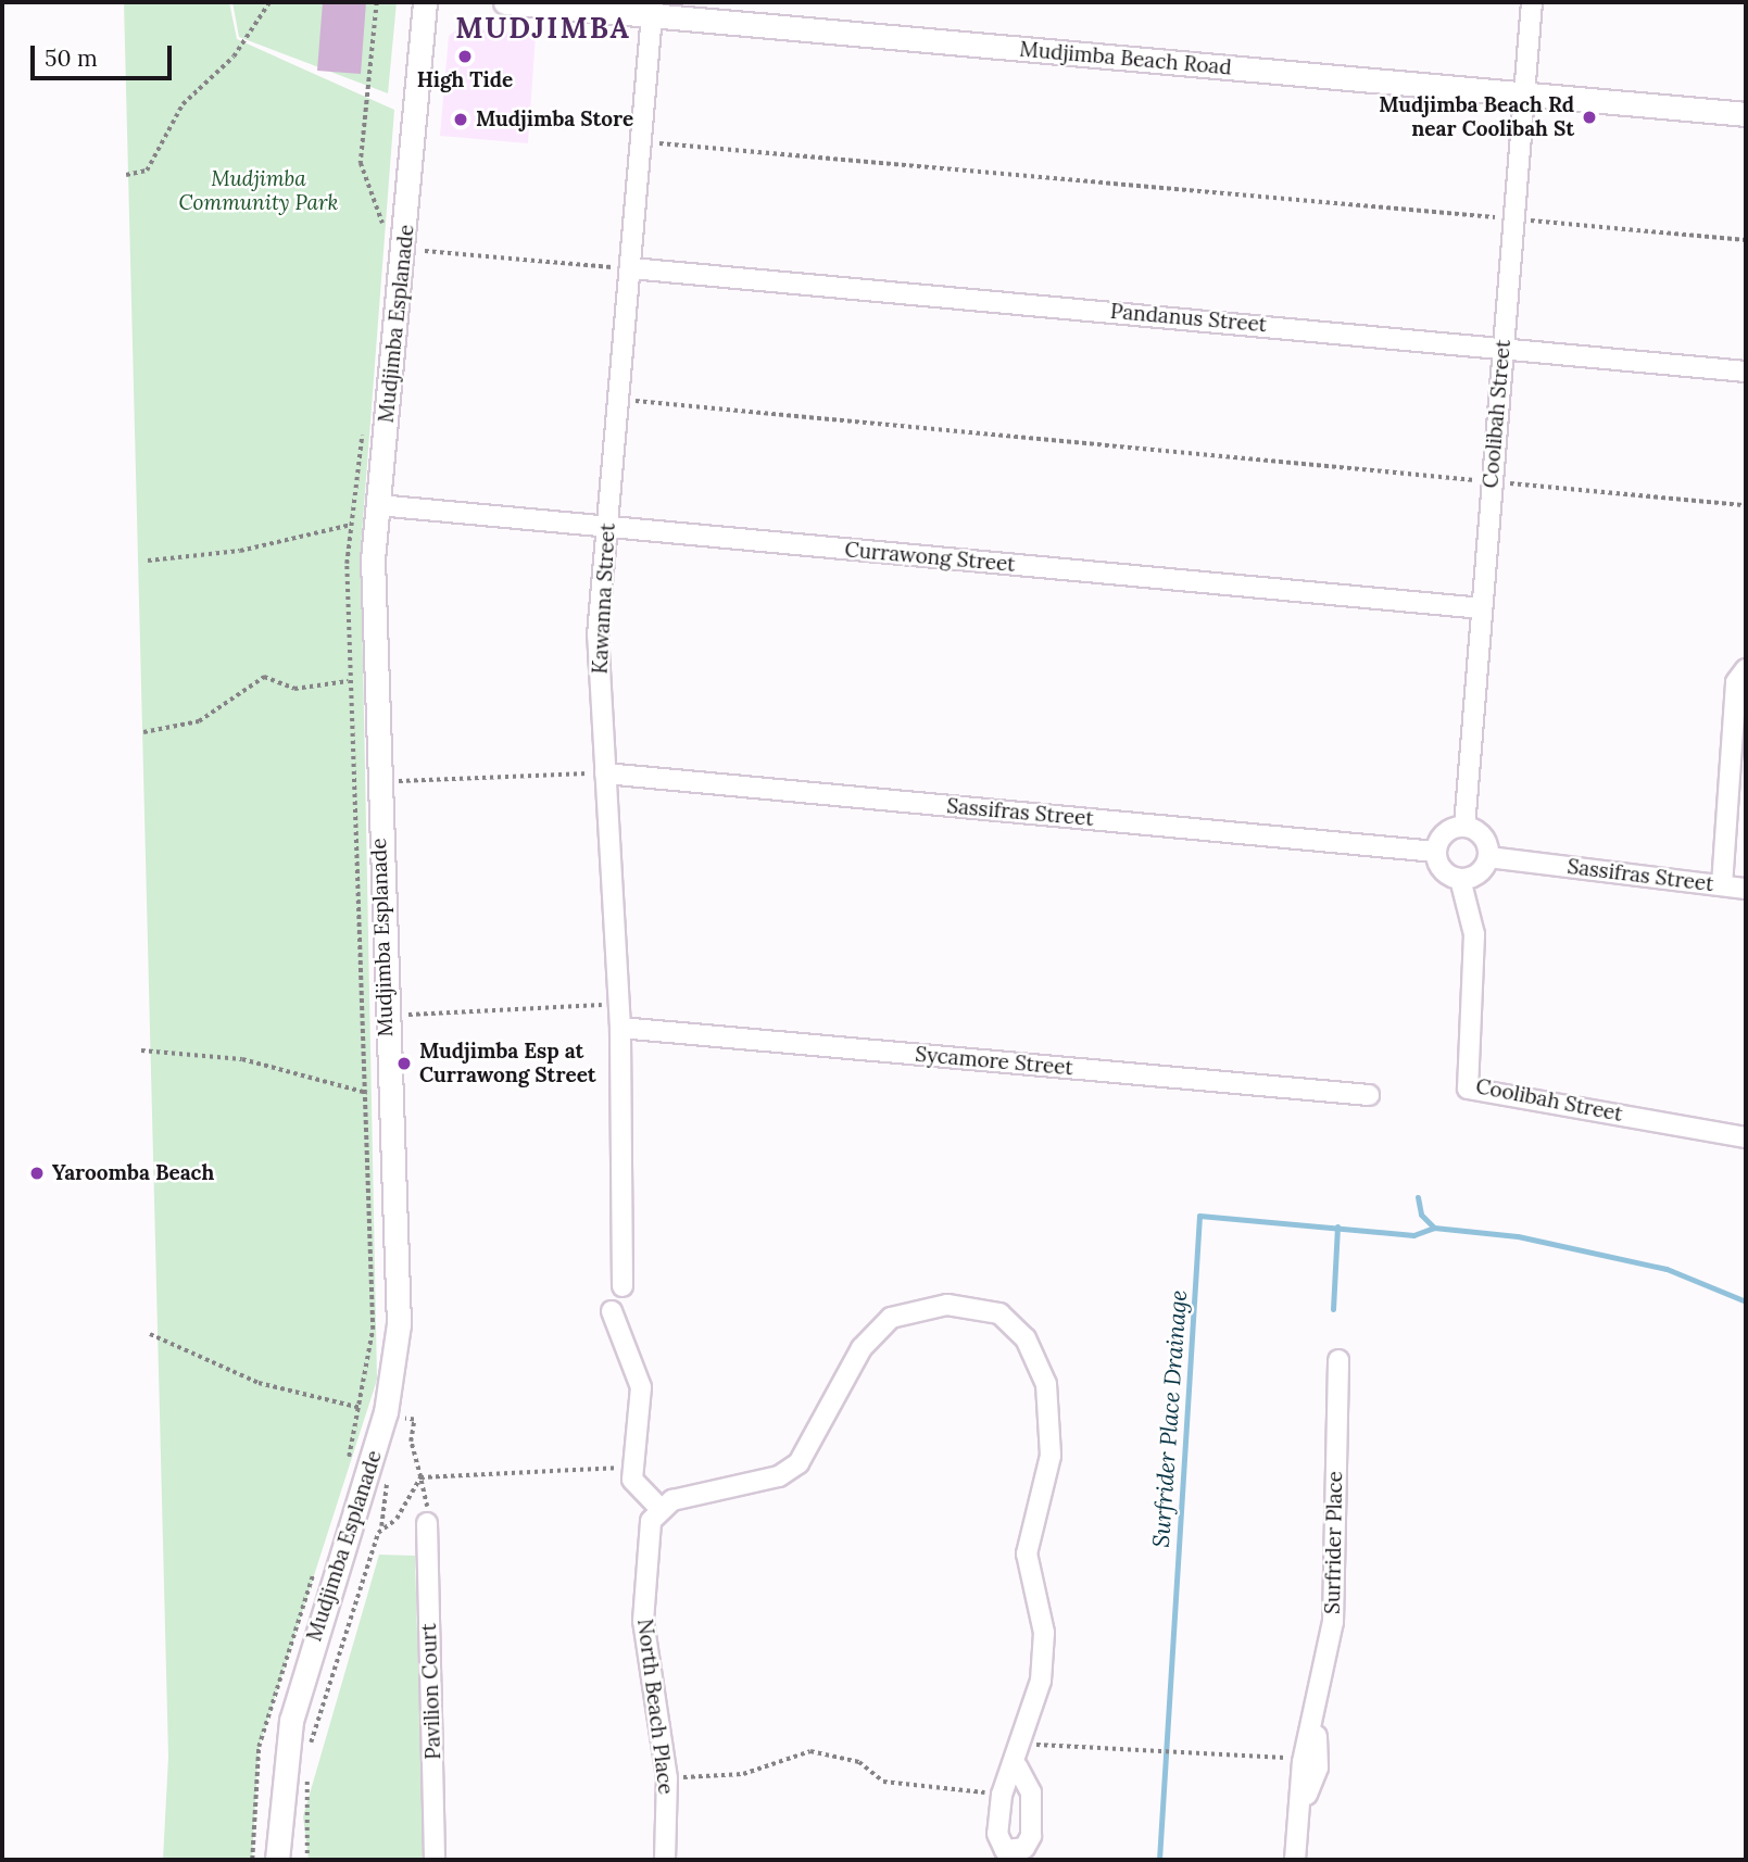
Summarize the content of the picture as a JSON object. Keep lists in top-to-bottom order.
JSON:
{
  "streets": {
    "street": [
      "Mudjimba Beach Road",
      "Pandanus Street",
      "Mudjimba Esplanade",
      "Coolibah Street",
      "Currawong Street",
      "Kawanna Street",
      "Sassifras Street",
      "Sycamore Street",
      "Surfrider Place",
      "Pavilion Court",
      "North Beach Place"
    ]
  },
  "crossings": [
    ["Mudjimba Beach Road", "Coolibah Street"],
    ["Mudjimba Beach Road", "Kawanna Street"],
    ["Pandanus Street", "Coolibah Street"],
    ["Pandanus Street", "Kawanna Street"],
    ["Mudjimba Esplanade", "Currawong Street"],
    ["Coolibah Street", "Currawong Street"],
    ["Coolibah Street", "Sassifras Street"],
    ["Currawong Street", "Kawanna Street"],
    ["Kawanna Street", "Sassifras Street"],
    ["Kawanna Street", "Sycamore Street"]
  ],
  "districts": ["MUDJIMBA"],
  "water": ["Surfrider Place Drainage"],
  "parks": ["Mudjimba Community Park"],
  "places": [
    "High Tide",
    "Mudjimba Beach Rd near Coolibah St",
    "Mudjimba Store",
    "Mudjimba Esp at Currawong Street",
    "Yaroomba Beach"
  ],
  "scale_bar": "50 m"
}
